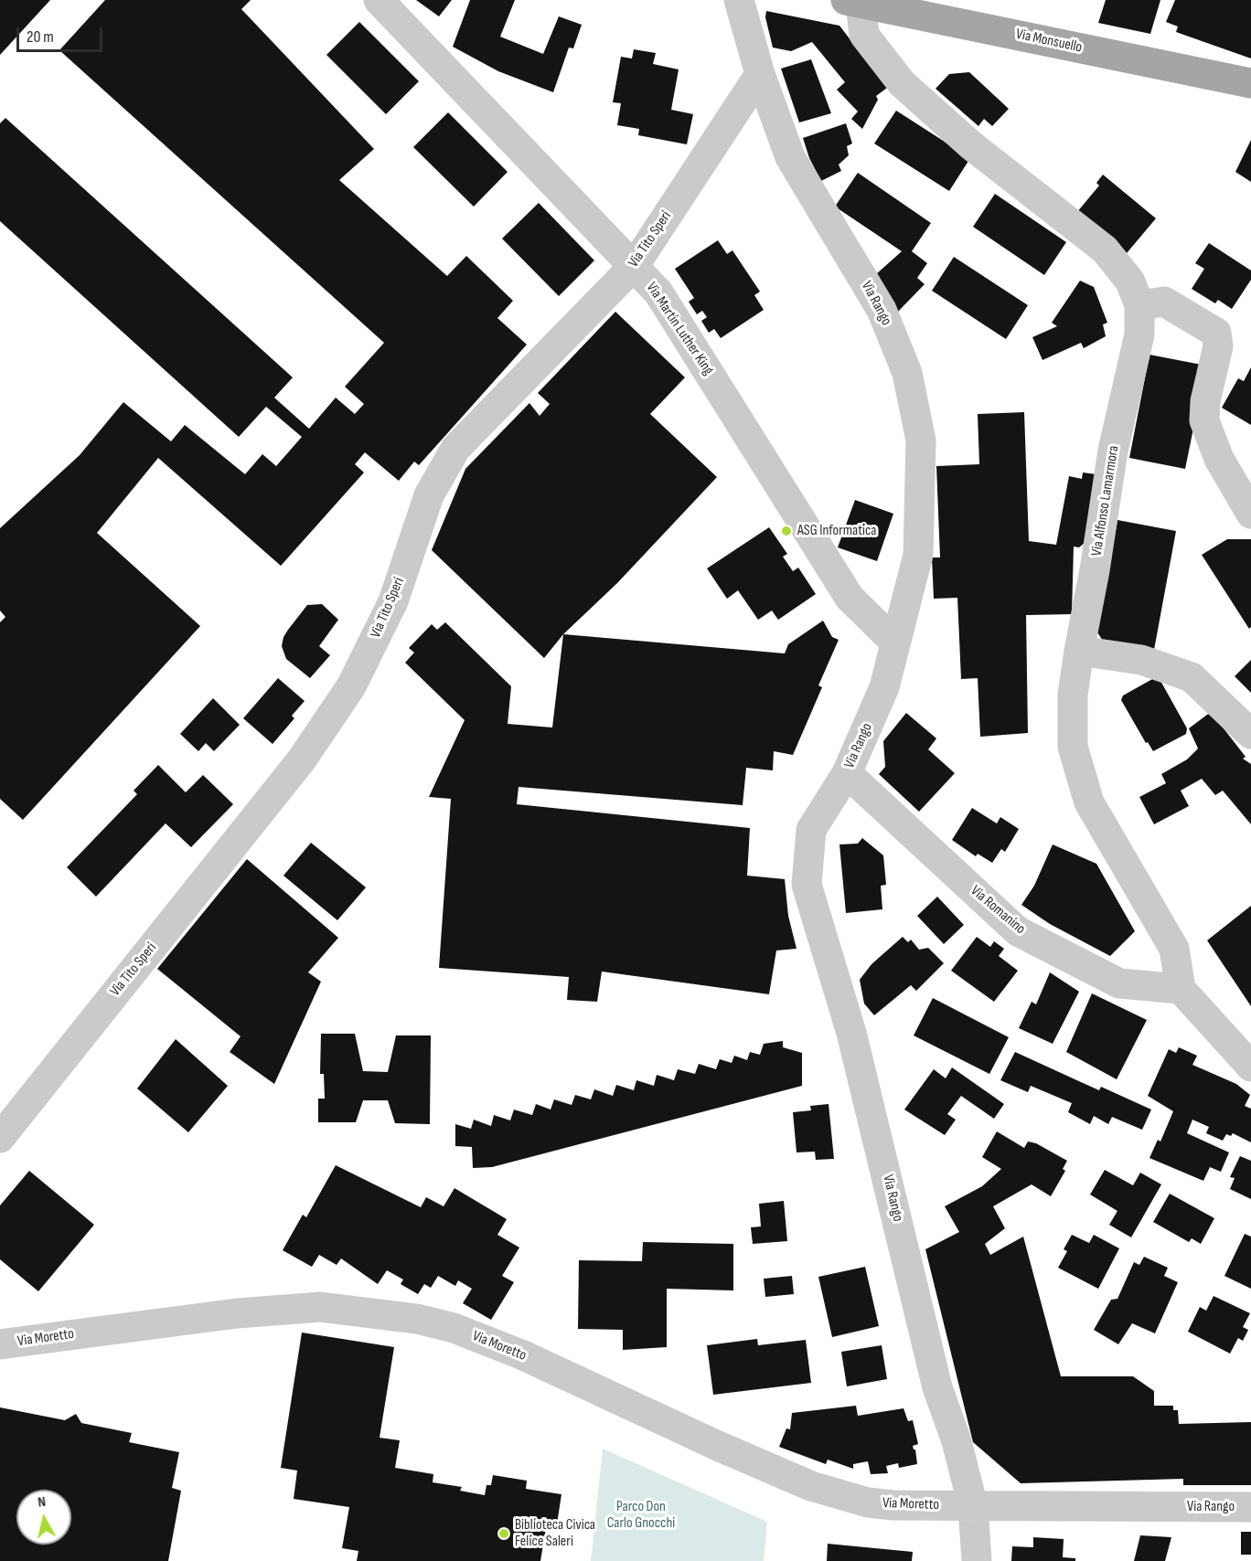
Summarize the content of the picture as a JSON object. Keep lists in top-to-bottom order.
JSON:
{
  "streets": {
    "main road": ["Via Monsuello"],
    "street": [
      "Via Tito Speri",
      "Via Rango",
      "Via Martin Luther King",
      "Via Alfonso Lamarmora",
      "Via Romanino",
      "Via Moretto"
    ]
  },
  "crossings": [
    ["Via Monsuello", "Via Alfonso Lamarmora"],
    ["Via Tito Speri", "Via Rango"],
    ["Via Tito Speri", "Via Martin Luther King"],
    ["Via Rango", "Via Martin Luther King"],
    ["Via Rango", "Via Romanino"],
    ["Via Rango", "Via Moretto"],
    ["Via Alfonso Lamarmora", "Via Romanino"]
  ],
  "parks": ["Parco Don Carlo Gnocchi"],
  "places": ["ASG Informatica", "Biblioteca Civica Felice Saleri"],
  "scale_bar": "20 m",
  "north": "top"
}
